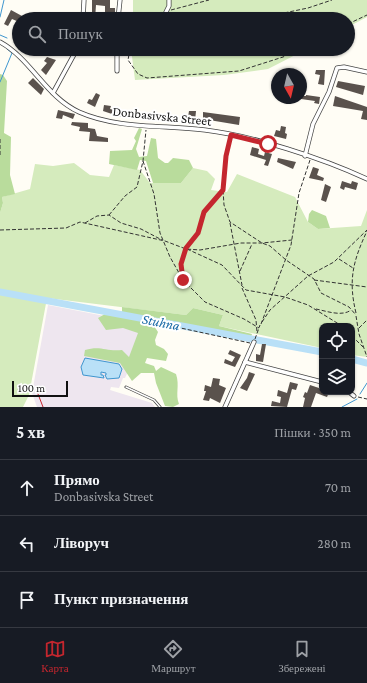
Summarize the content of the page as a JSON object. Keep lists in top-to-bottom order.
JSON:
{
  "streets": {
    "street": ["Donbasivska Street"]
  },
  "water": ["Stuhna"],
  "scale_bar": "100 m",
  "north": "bottom",
  "page": {
    "search": "Пошук",
    "scale": "100 m",
    "heading": ["5 хв", "Пішки · 350 m"],
    "list": [
      ["Прямо", "Donbasivska Street", "70 m"],
      ["Ліворуч", "280 m"],
      "Пункт призначення"
    ],
    "nav": ["Карта", "Маршрут", "Збережені"]
  }
}
